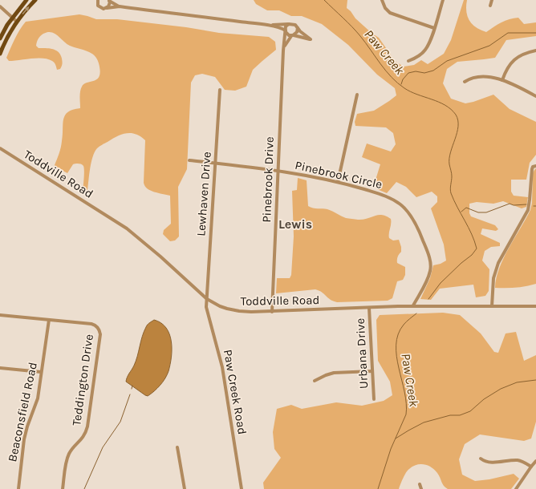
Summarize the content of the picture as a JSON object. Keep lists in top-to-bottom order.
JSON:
{
  "streets": {
    "street": [
      "Toddville Road",
      "Pinebrook Circle",
      "Pinebrook Drive",
      "Lewhaven Drive",
      "Urbana Drive",
      "Teddington Drive",
      "Paw Creek Road",
      "Beaconsfield Road"
    ]
  },
  "crossings": [
    ["Toddville Road", "Pinebrook Circle"],
    ["Toddville Road", "Pinebrook Drive"],
    ["Toddville Road", "Lewhaven Drive"],
    ["Toddville Road", "Urbana Drive"],
    ["Toddville Road", "Paw Creek Road"],
    ["Pinebrook Circle", "Pinebrook Drive"],
    ["Pinebrook Circle", "Lewhaven Drive"],
    ["Lewhaven Drive", "Paw Creek Road"],
    ["Teddington Drive", "Beaconsfield Road"]
  ],
  "districts": ["Lewis"],
  "water": ["Paw Creek"]
}
